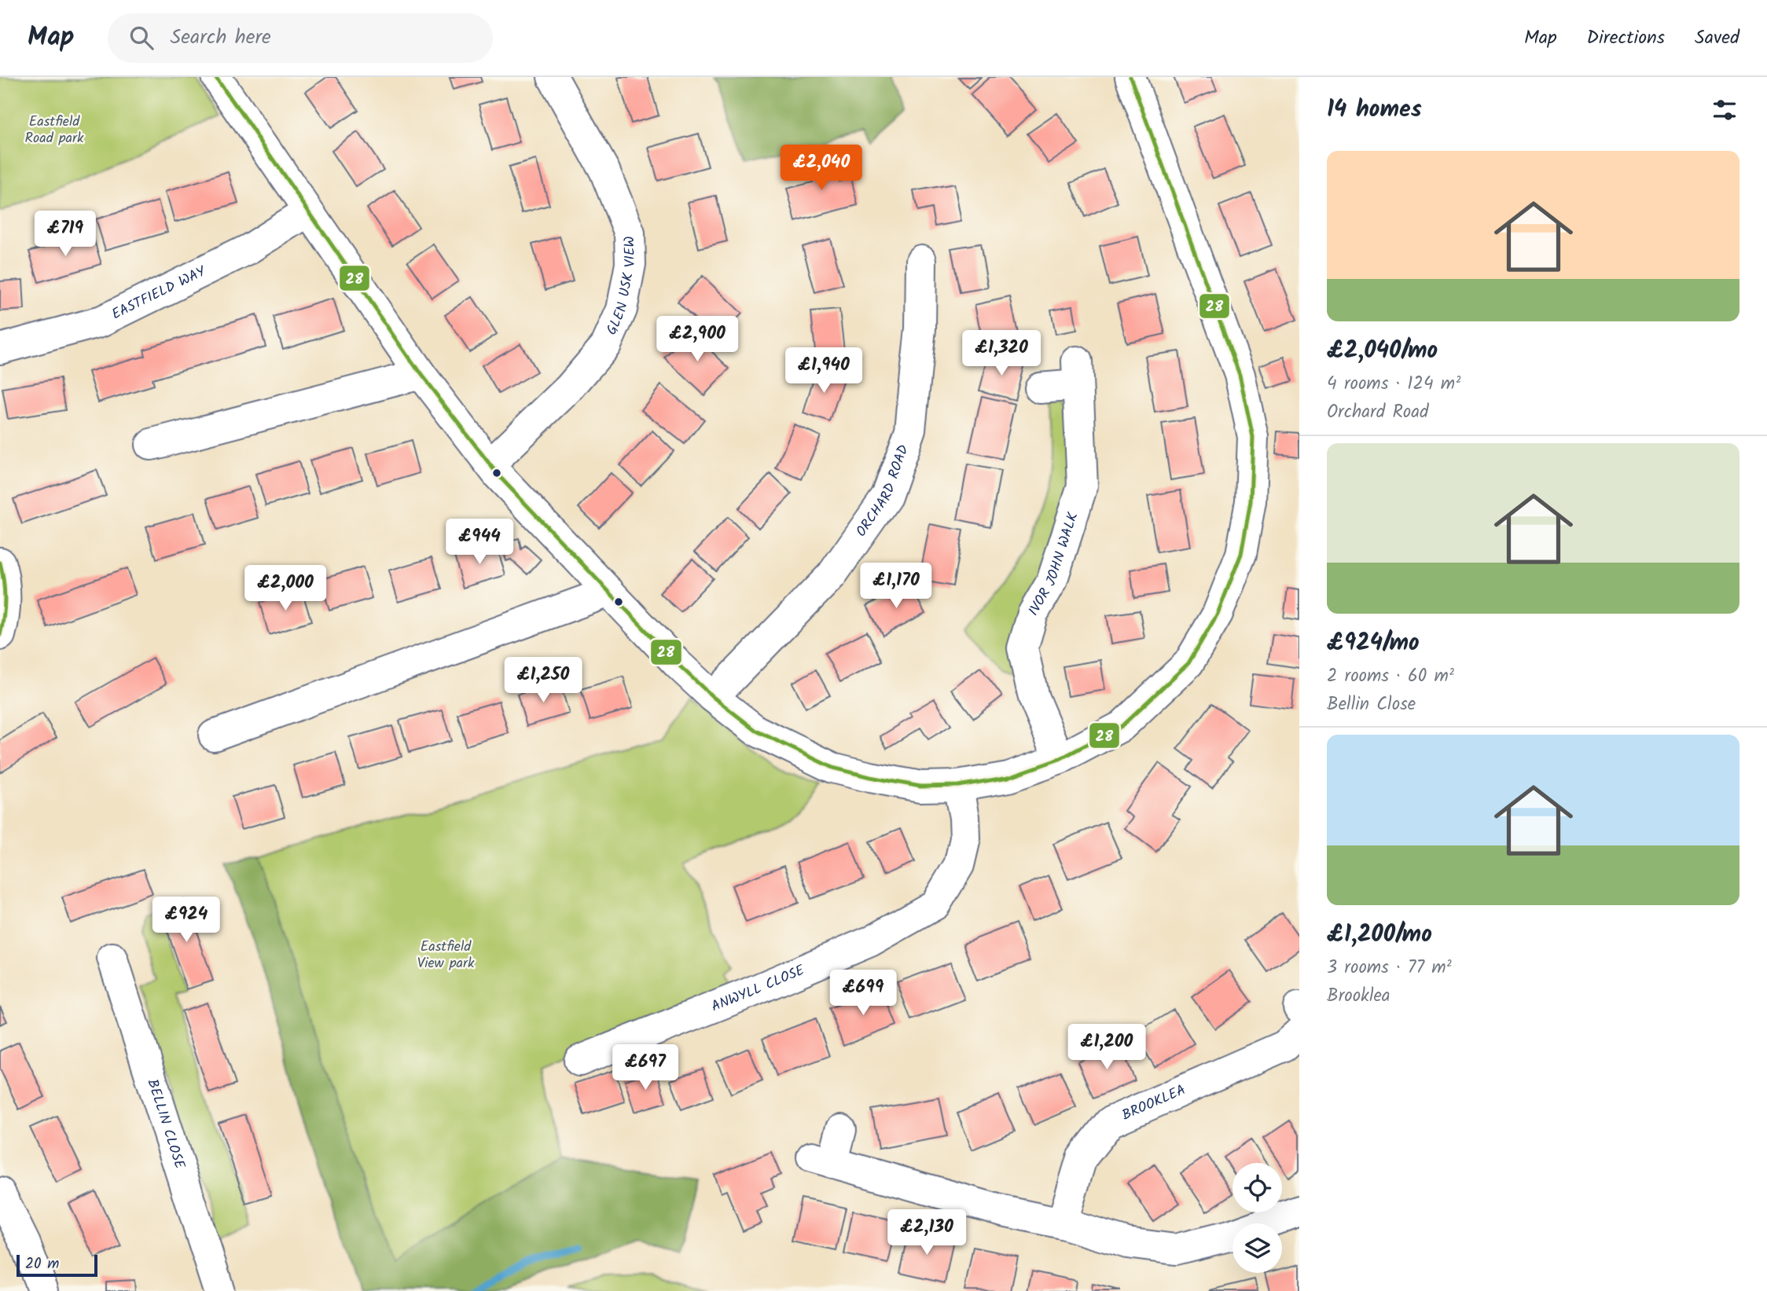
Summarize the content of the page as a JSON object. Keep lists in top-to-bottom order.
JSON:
{
  "streets": {
    "street": [
      "GLEN USK VIEW",
      "EASTFIELD WAY",
      "ORCHARD ROAD",
      "IVOR JOHN WALK",
      "ANWYLL CLOSE",
      "BROOKLEA",
      "BELLIN CLOSE"
    ]
  },
  "parks": ["Eastfield Road park", "Eastfield View park"],
  "lines": ["transit line 28"],
  "scale_bar": "20 m",
  "page": {
    "header": "Map",
    "search": "Search here",
    "nav": ["Map", "Directions", "Saved"],
    "heading": "14 homes",
    "list": [
      {
        "name": "£2,040/mo",
        "note": "4 rooms · 124 m² · Orchard Road"
      },
      {
        "name": "£924/mo",
        "note": "2 rooms · 60 m² · Bellin Close"
      },
      {
        "name": "£1,200/mo",
        "note": "3 rooms · 77 m² · Brooklea"
      }
    ],
    "price": [
      "£2,040",
      "£719",
      "£2,900",
      "£1,320",
      "£1,940",
      "£944",
      "£1,170",
      "£2,000",
      "£1,250",
      "£924",
      "£699",
      "£1,200",
      "£697",
      "£2,130"
    ],
    "scale": "20 m"
  }
}
